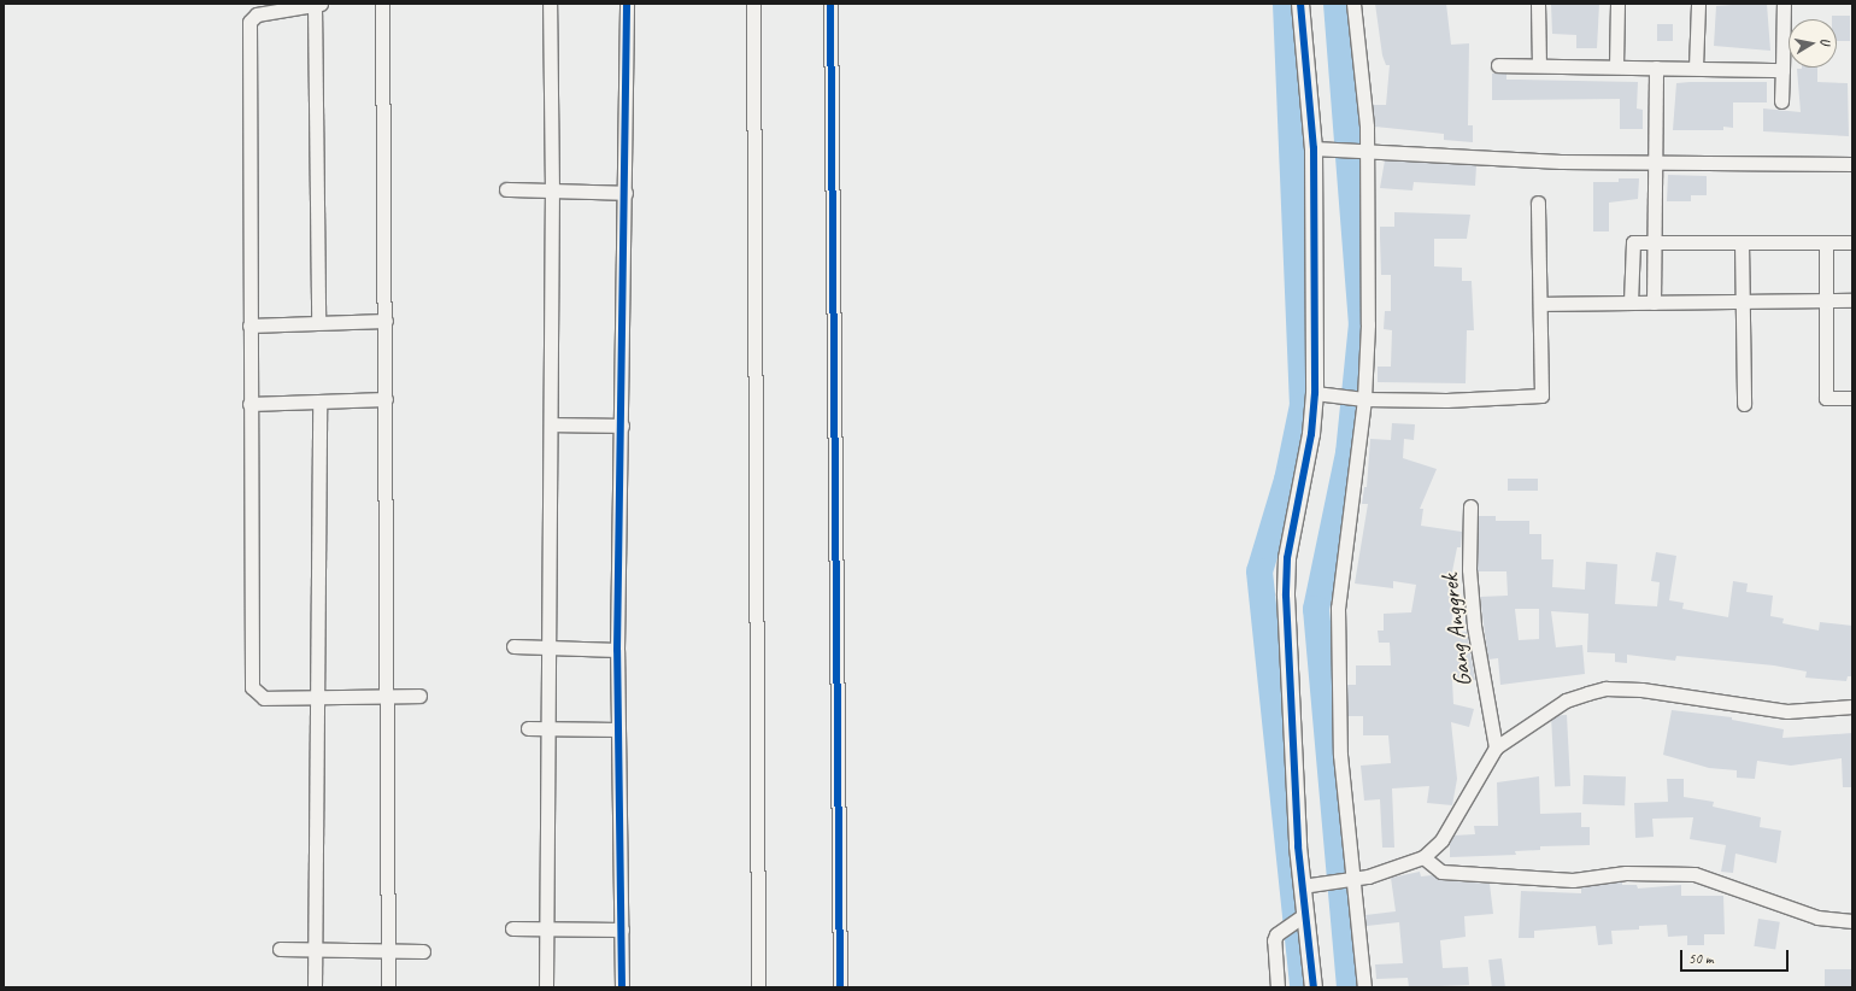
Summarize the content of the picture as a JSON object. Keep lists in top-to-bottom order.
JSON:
{
  "streets": {
    "street": ["Gang Anggrek"]
  },
  "scale_bar": "50 m",
  "north": "right"
}
